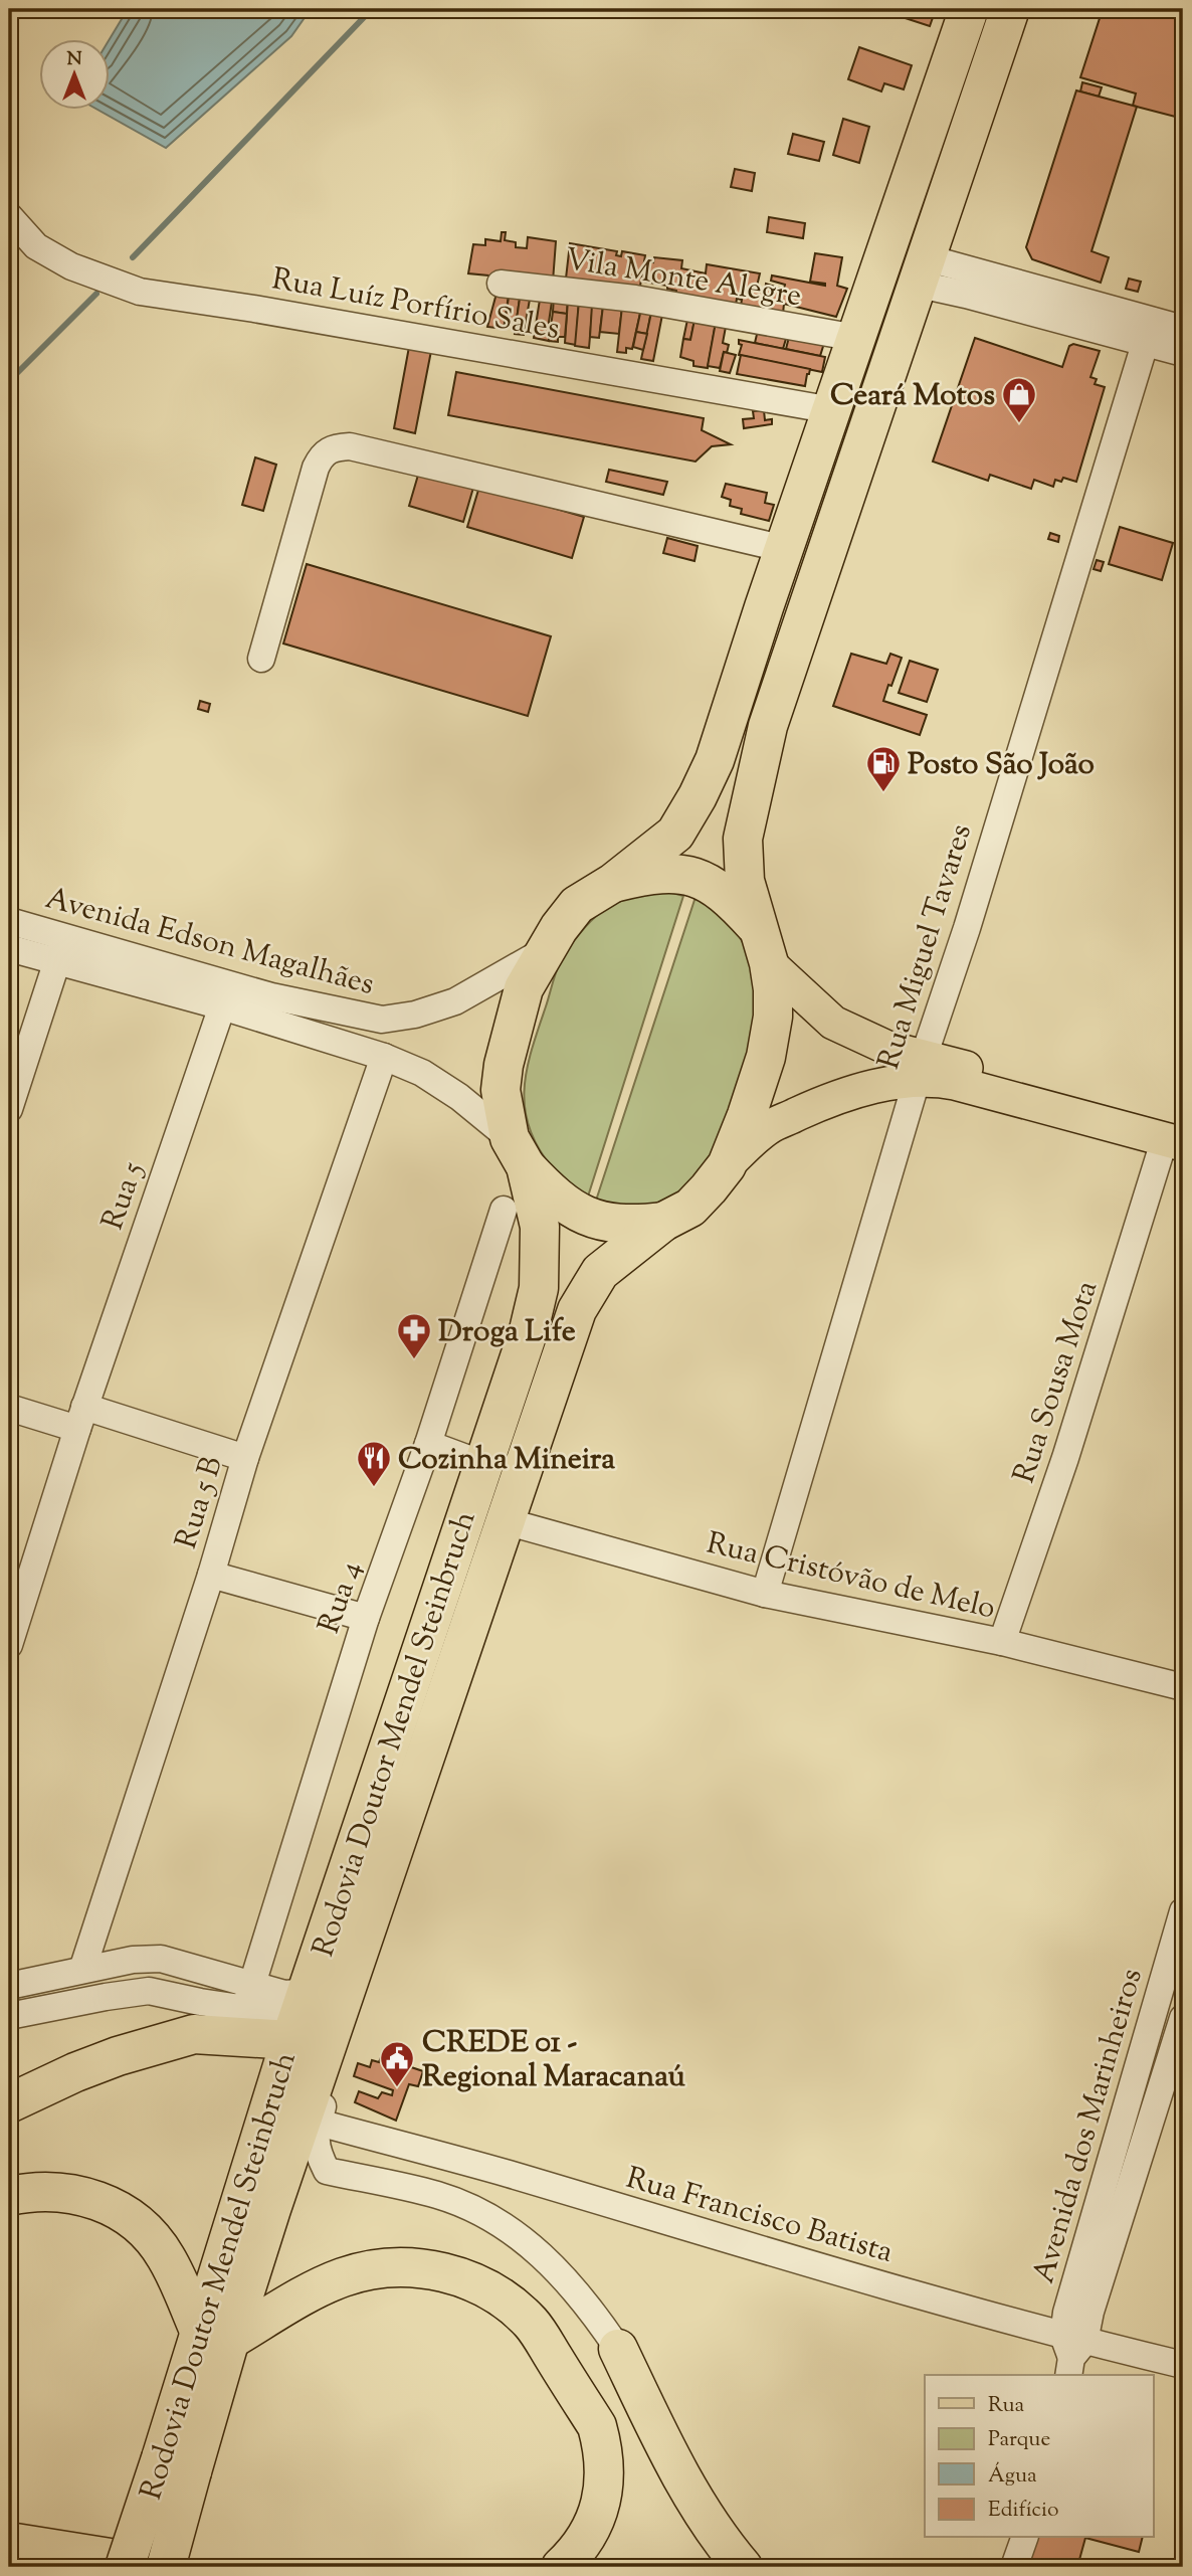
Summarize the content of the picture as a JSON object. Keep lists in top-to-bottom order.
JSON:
{
  "streets": {
    "highway": ["Rodovia Doutor Mendel Steinbruch"],
    "street": [
      "Vila Monte Alegre",
      "Rua Luíz Porfírio Sales",
      "Avenida Edson Magalhães",
      "Rua Miguel Tavares",
      "Rua 5",
      "Rua Sousa Mota",
      "Rua 5 B",
      "Rua Cristóvão de Melo",
      "Rua 4",
      "Avenida dos Marinheiros",
      "Rua Francisco Batista"
    ]
  },
  "crossings": [
    ["Avenida Edson Magalhães", "Rua 5"],
    ["Avenida Edson Magalhães", "Rua 5 B"],
    ["Avenida Edson Magalhães", "Rodovia Doutor Mendel Steinbruch"],
    ["Rua Miguel Tavares", "Rua Cristóvão de Melo"],
    ["Rua Sousa Mota", "Rua Cristóvão de Melo"],
    ["Rua Cristóvão de Melo", "Rodovia Doutor Mendel Steinbruch"],
    ["Avenida dos Marinheiros", "Rua Francisco Batista"]
  ],
  "places": {
    "shop": ["Ceará Motos"],
    "fuel station": ["Posto São João"],
    "pharmacy": ["Droga Life"],
    "restaurant": ["Cozinha Mineira"],
    "public building": ["CREDE 01 - Regional Maracanaú"]
  },
  "legend": [
    "Rua",
    "Parque",
    "Água",
    "Edifício"
  ],
  "north": "top"
}
